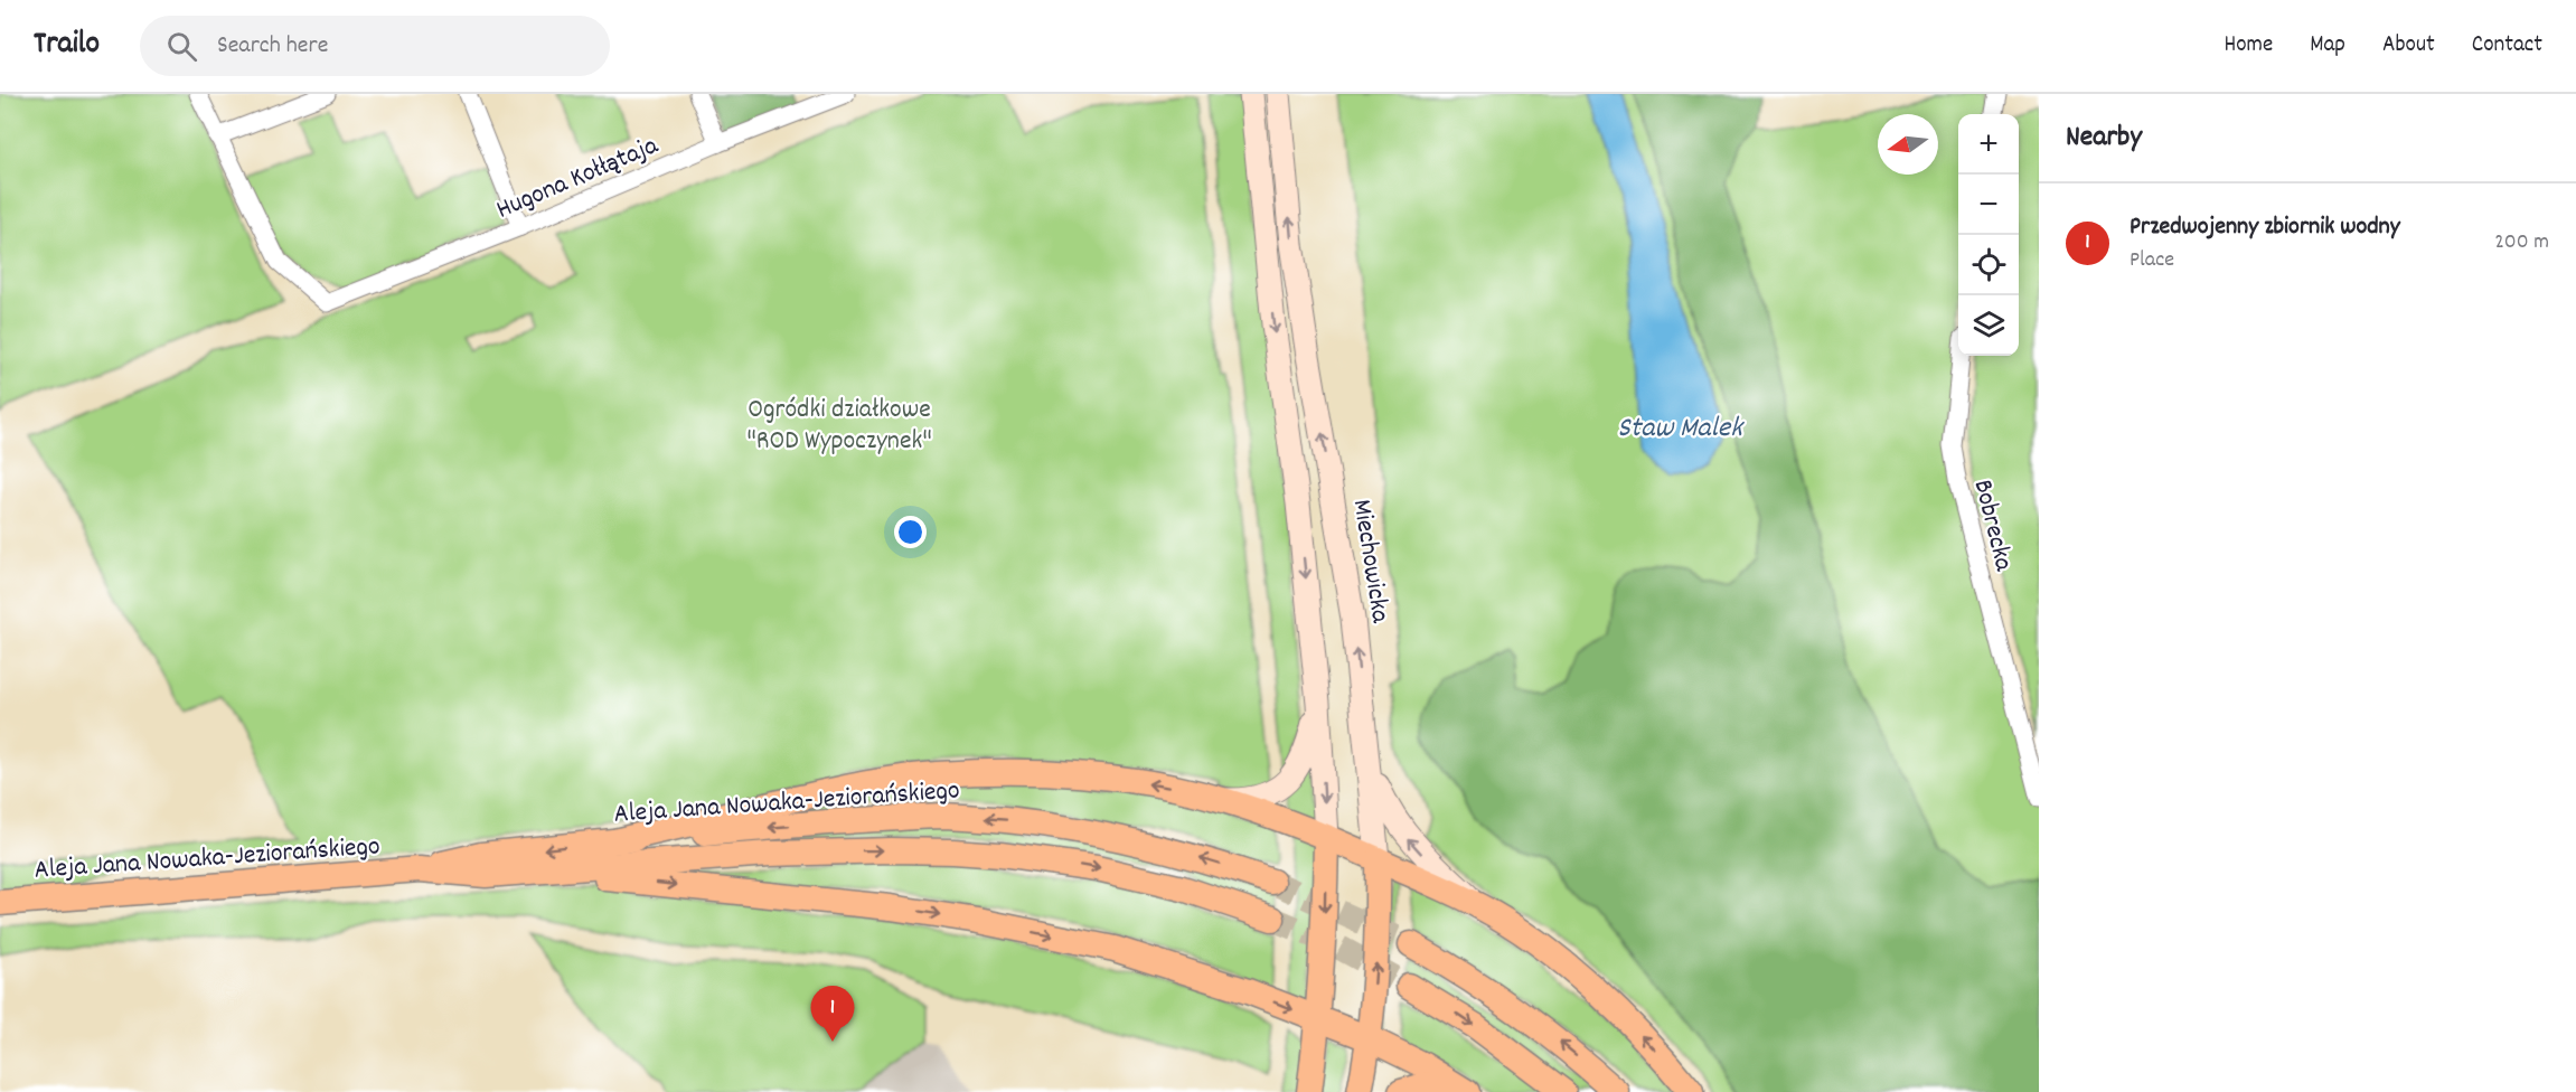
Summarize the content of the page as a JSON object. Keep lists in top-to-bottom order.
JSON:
{
  "streets": {
    "main road": ["Miechowicka", "Aleja Jana Nowaka-Jeziorańskiego"],
    "street": ["Hugona Kołłątaja", "Bobrecka"]
  },
  "water": ["Staw Malek"],
  "parks": ["Ogródki działkowe \"ROD Wypoczynek\""],
  "north": "left",
  "page": {
    "header": "Trailo",
    "search": "Search here",
    "nav": [
      "Home",
      "Map",
      "About",
      "Contact"
    ],
    "heading": "Nearby",
    "map_buttons": ["+", "−"],
    "list": [
      {
        "mark": "1",
        "name": "Przedwojenny zbiornik wodny",
        "note": "Place",
        "value": "200 m"
      }
    ],
    "pins": "1"
  }
}
